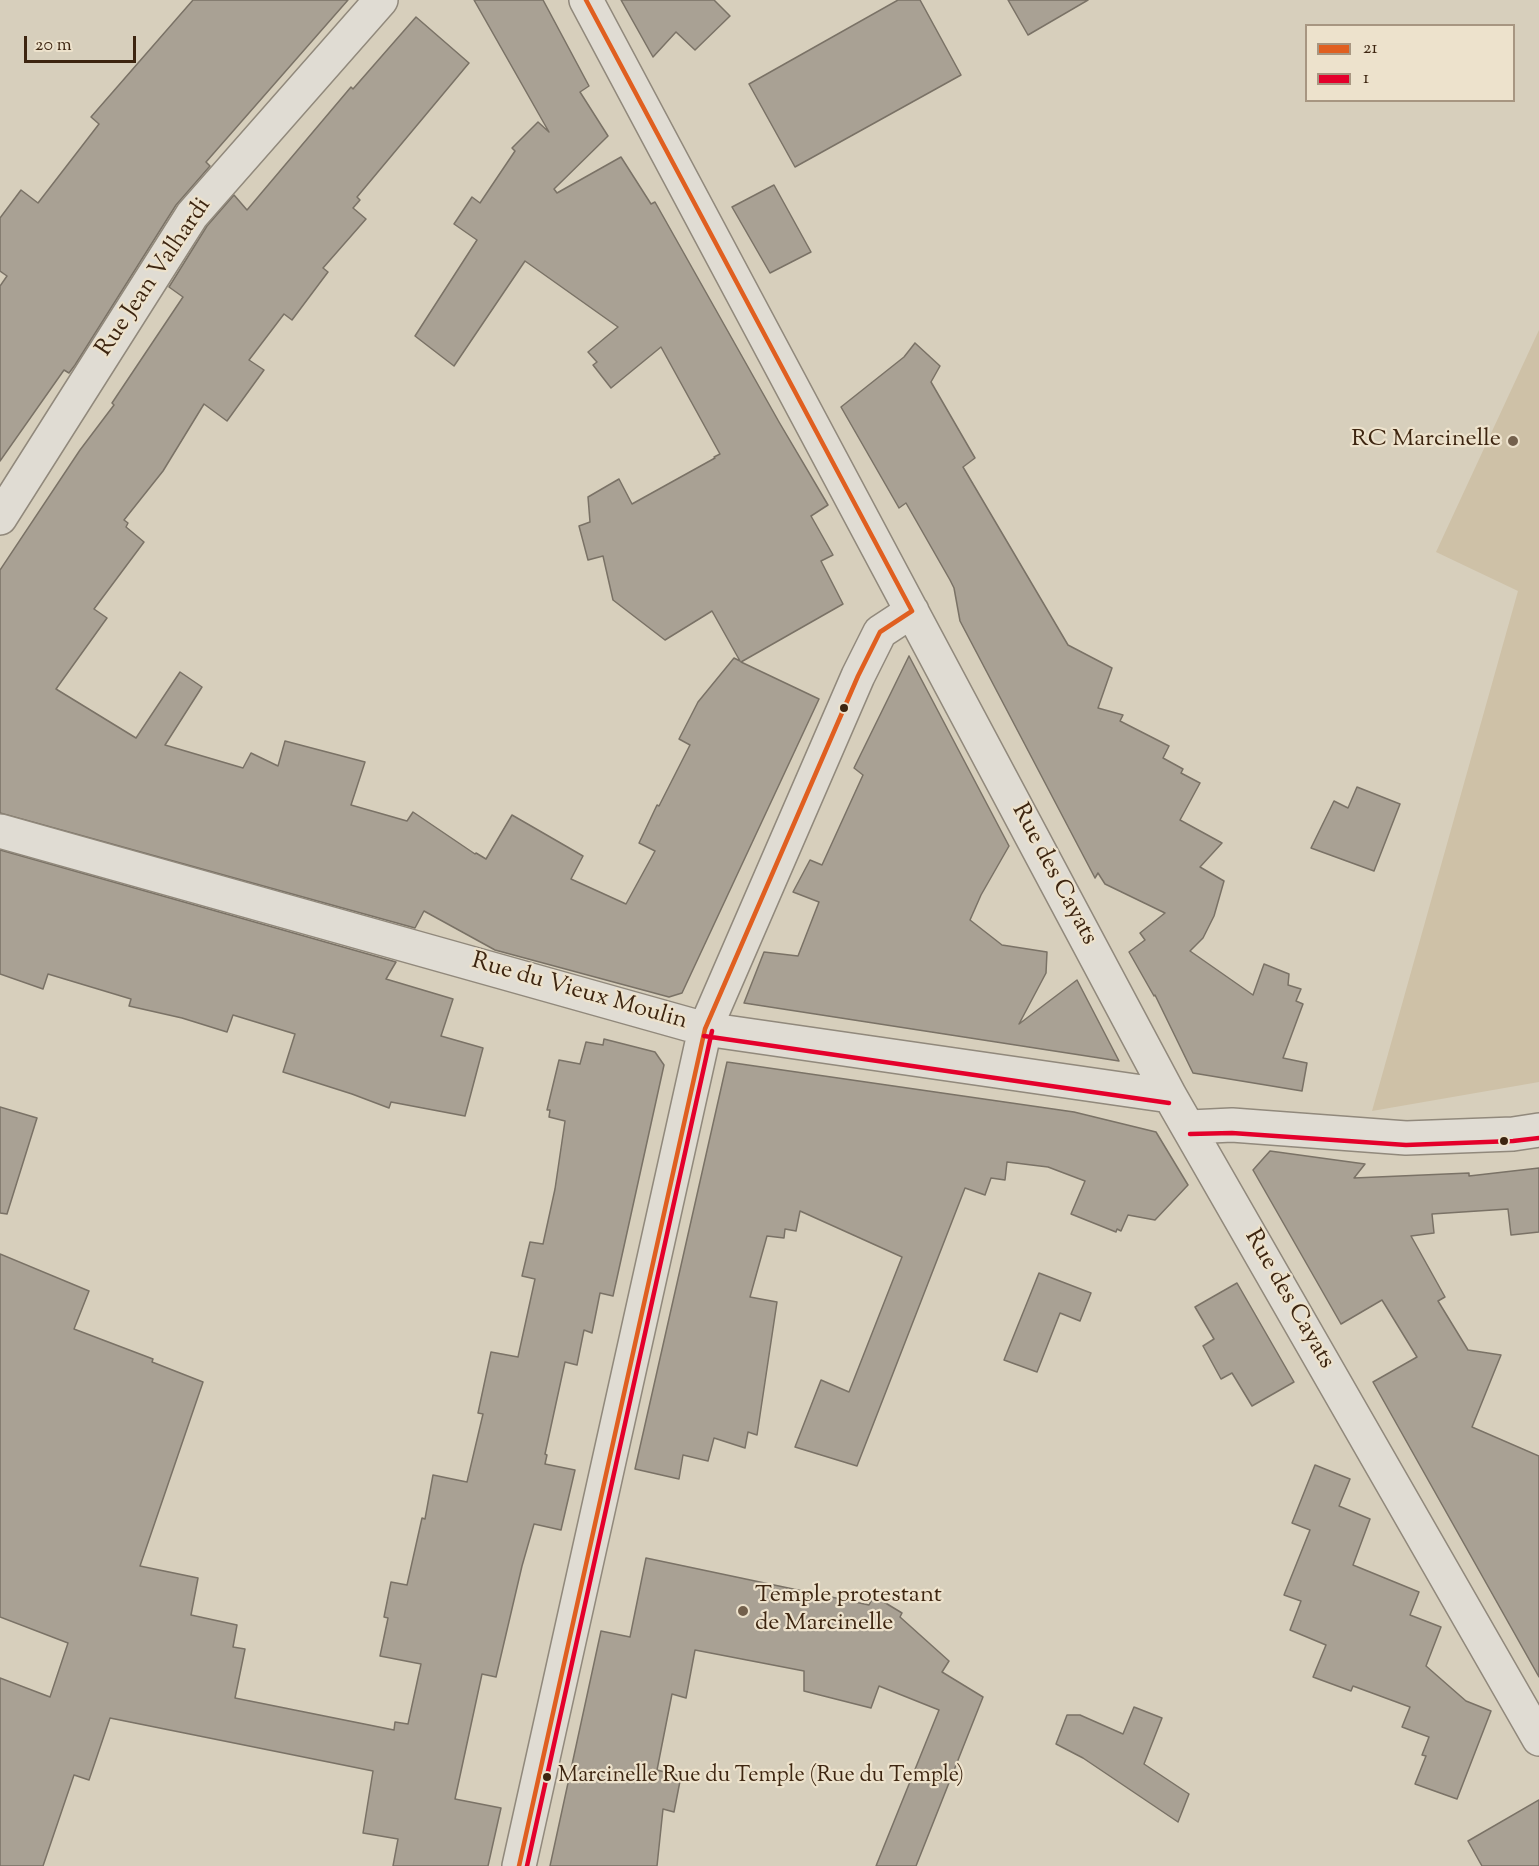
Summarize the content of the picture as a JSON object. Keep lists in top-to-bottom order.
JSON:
{
  "streets": {
    "street": ["Rue Jean Valhardi", "Rue des Cayats", "Rue du Vieux Moulin"]
  },
  "crossings": [
    ["Rue des Cayats", "Rue du Vieux Moulin"]
  ],
  "places": ["RC Marcinelle", "Temple protestant de Marcinelle", "Marcinelle Rue du Temple (Rue du Temple)"],
  "lines": ["transit line 21", "transit line 1"],
  "legend": ["21", "1"],
  "scale_bar": "20 m"
}
